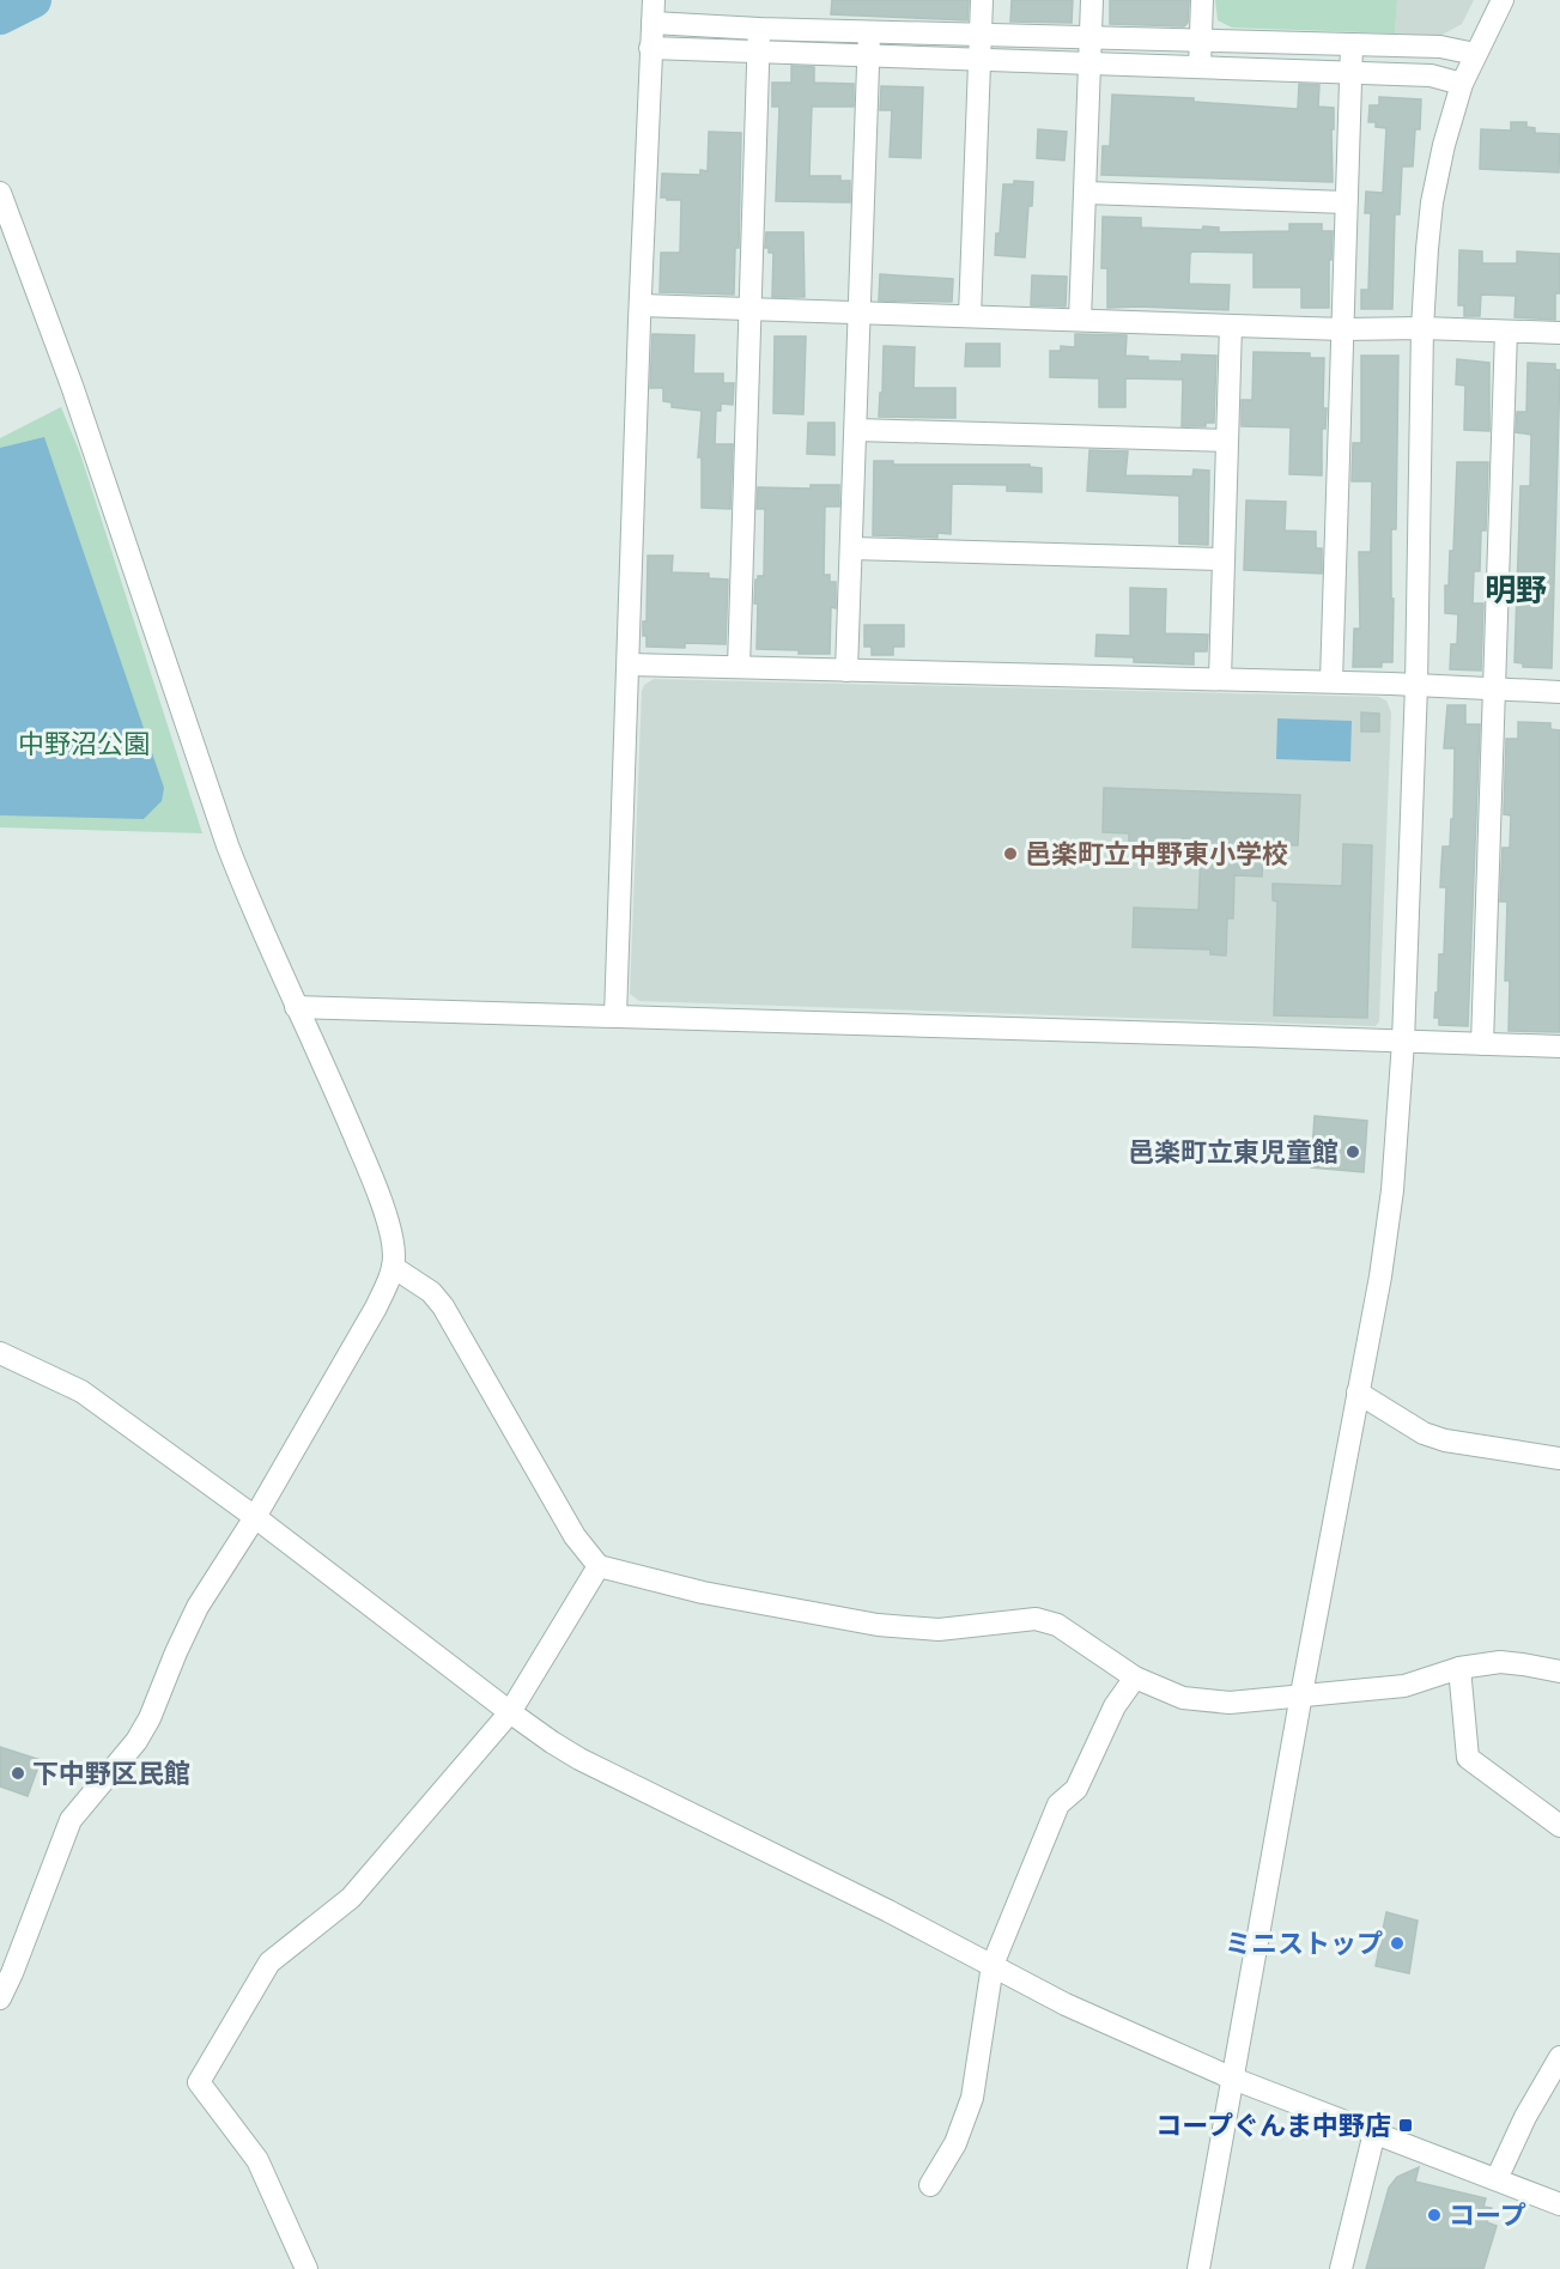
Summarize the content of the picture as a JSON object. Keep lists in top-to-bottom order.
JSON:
{
  "districts": ["明野"],
  "parks": ["中野沼公園"],
  "places": {
    "other": [
      "邑楽町立中野東小学校",
      "邑楽町立東児童館",
      "下中野区民館",
      "ミニストップ",
      "コープ"
    ],
    "transit": ["コープぐんま中野店"]
  }
}
